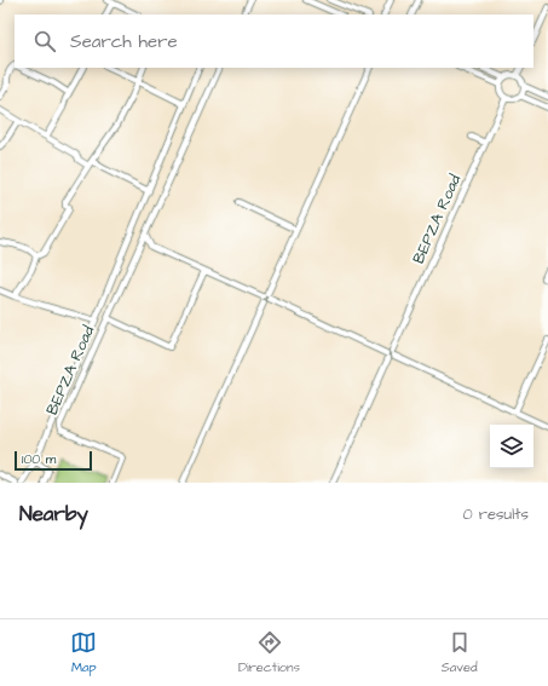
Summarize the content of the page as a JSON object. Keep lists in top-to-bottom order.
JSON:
{
  "streets": {
    "street": ["BEPZA Road"]
  },
  "scale_bar": "100 m",
  "page": {
    "search": "Search here",
    "scale": "100 m",
    "heading": ["Nearby", "0 results"],
    "nav": ["Map", "Directions", "Saved"]
  }
}
